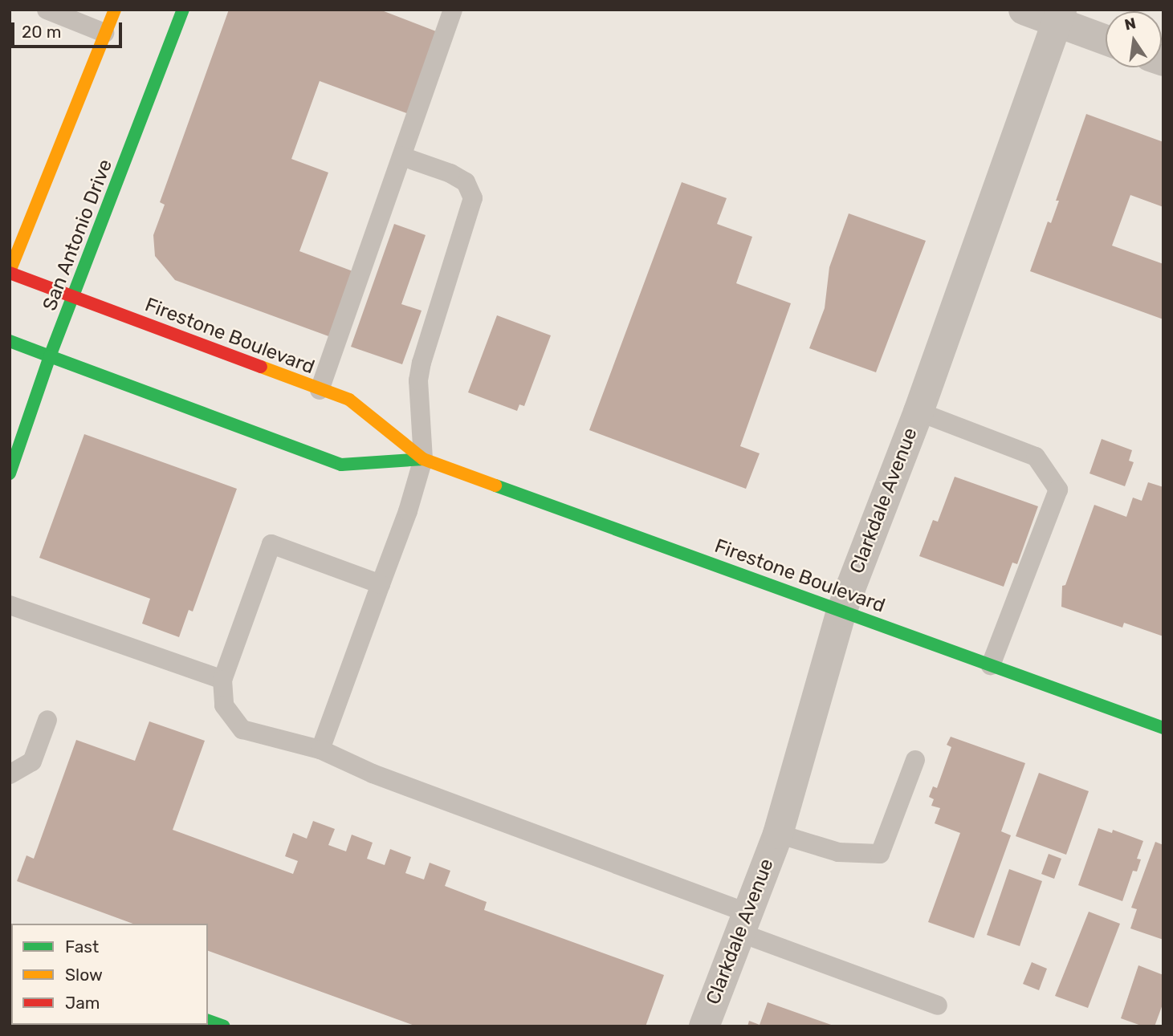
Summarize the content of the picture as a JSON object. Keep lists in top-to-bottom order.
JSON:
{
  "streets": {
    "street": ["San Antonio Drive", "Firestone Boulevard", "Clarkdale Avenue"]
  },
  "crossings": [
    ["San Antonio Drive", "Firestone Boulevard"],
    ["Firestone Boulevard", "Clarkdale Avenue"]
  ],
  "legend": ["Fast", "Slow", "Jam"],
  "scale_bar": "20 m",
  "north": "top"
}
